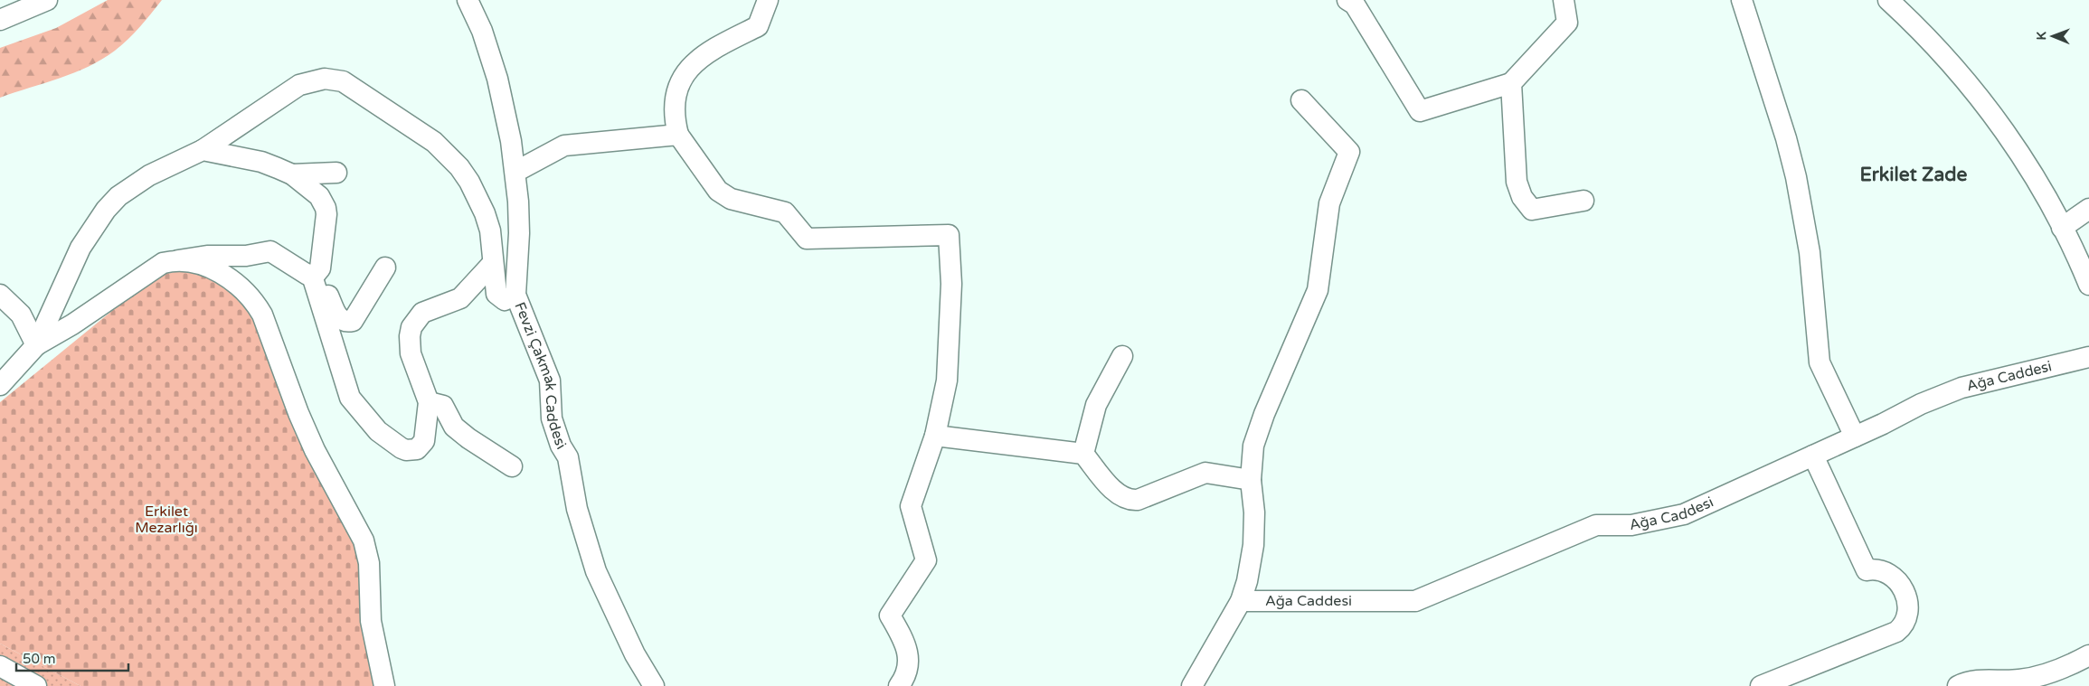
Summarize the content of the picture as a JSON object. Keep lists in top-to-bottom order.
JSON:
{
  "streets": {
    "street": ["Fevzi Çakmak Caddesi", "Ağa Caddesi"]
  },
  "districts": ["Erkilet Zade"],
  "parks": ["Erkilet Mezarlığı"],
  "scale_bar": "50 m",
  "north": "left"
}
